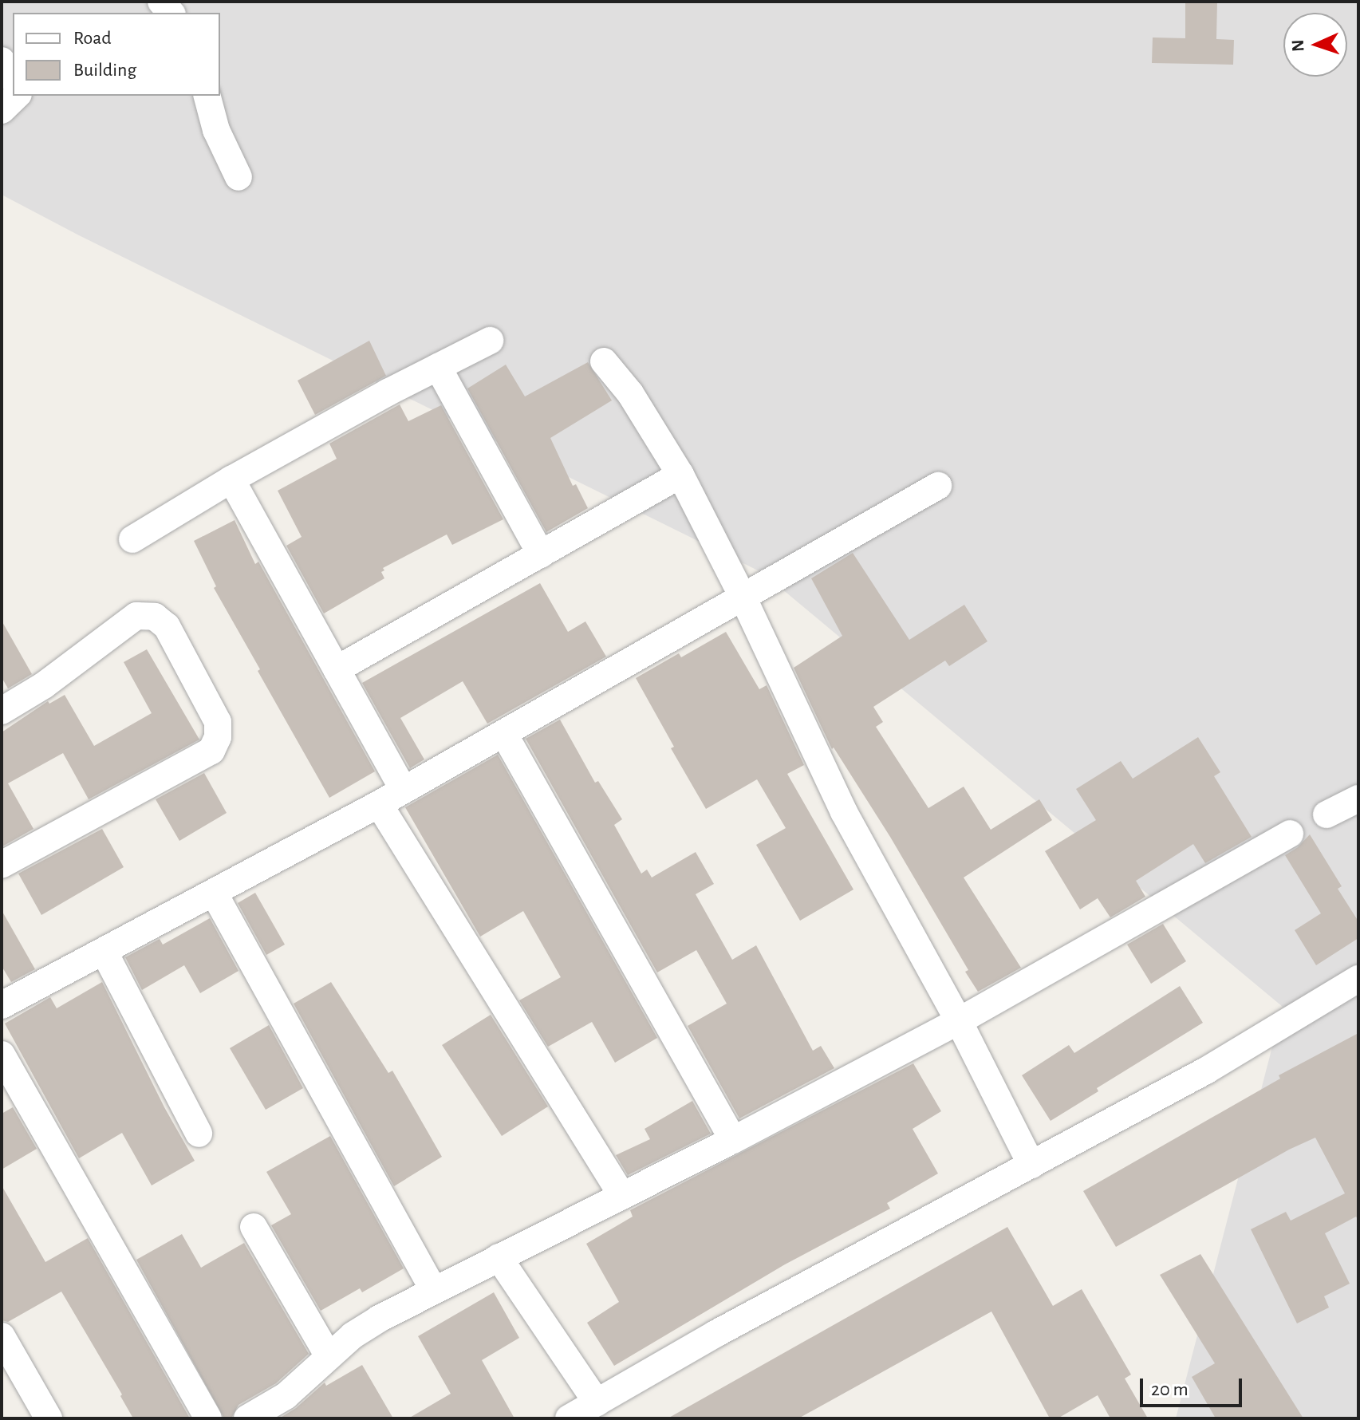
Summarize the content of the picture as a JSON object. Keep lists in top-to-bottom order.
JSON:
{
  "legend": ["Road", "Building"],
  "scale_bar": "20 m",
  "north": "left"
}
